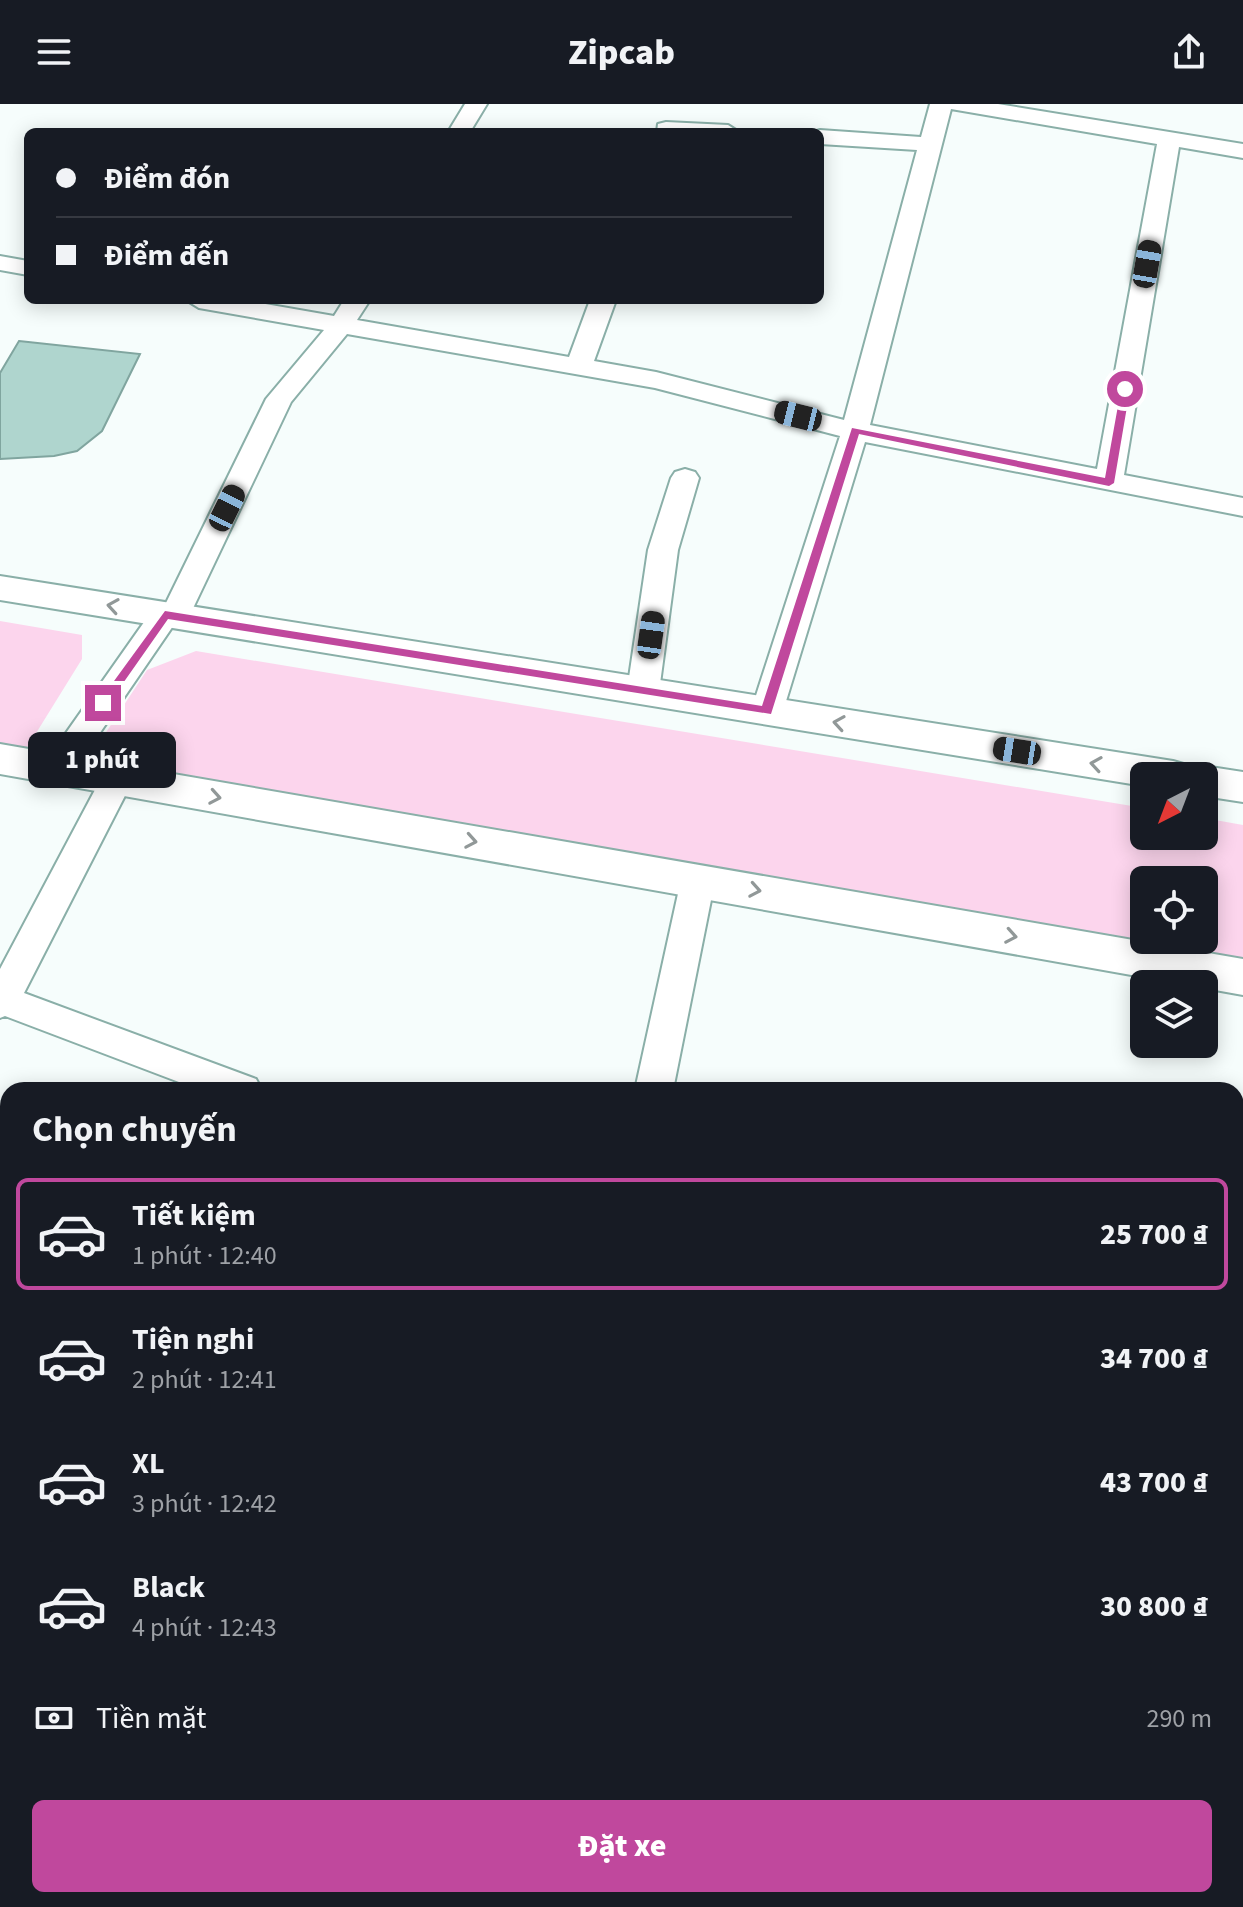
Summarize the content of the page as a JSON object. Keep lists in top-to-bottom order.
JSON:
{
  "north": "bottom left",
  "page": {
    "header": "Zipcab",
    "banner": ["Điểm đón", "Điểm đến"],
    "bubble": "1 phút",
    "heading": "Chọn chuyến",
    "list": [
      {
        "name": "Tiết kiệm",
        "note": "1 phút · 12:40",
        "value": "25 700 ₫"
      },
      {
        "name": "Tiện nghi",
        "note": "2 phút · 12:41",
        "value": "34 700 ₫"
      },
      {
        "name": "XL",
        "note": "3 phút · 12:42",
        "value": "43 700 ₫"
      },
      {
        "name": "Black",
        "note": "4 phút · 12:43",
        "value": "30 800 ₫"
      }
    ],
    "pay": ["Tiền mặt", "290 m"],
    "buttons": "Đặt xe"
  }
}
